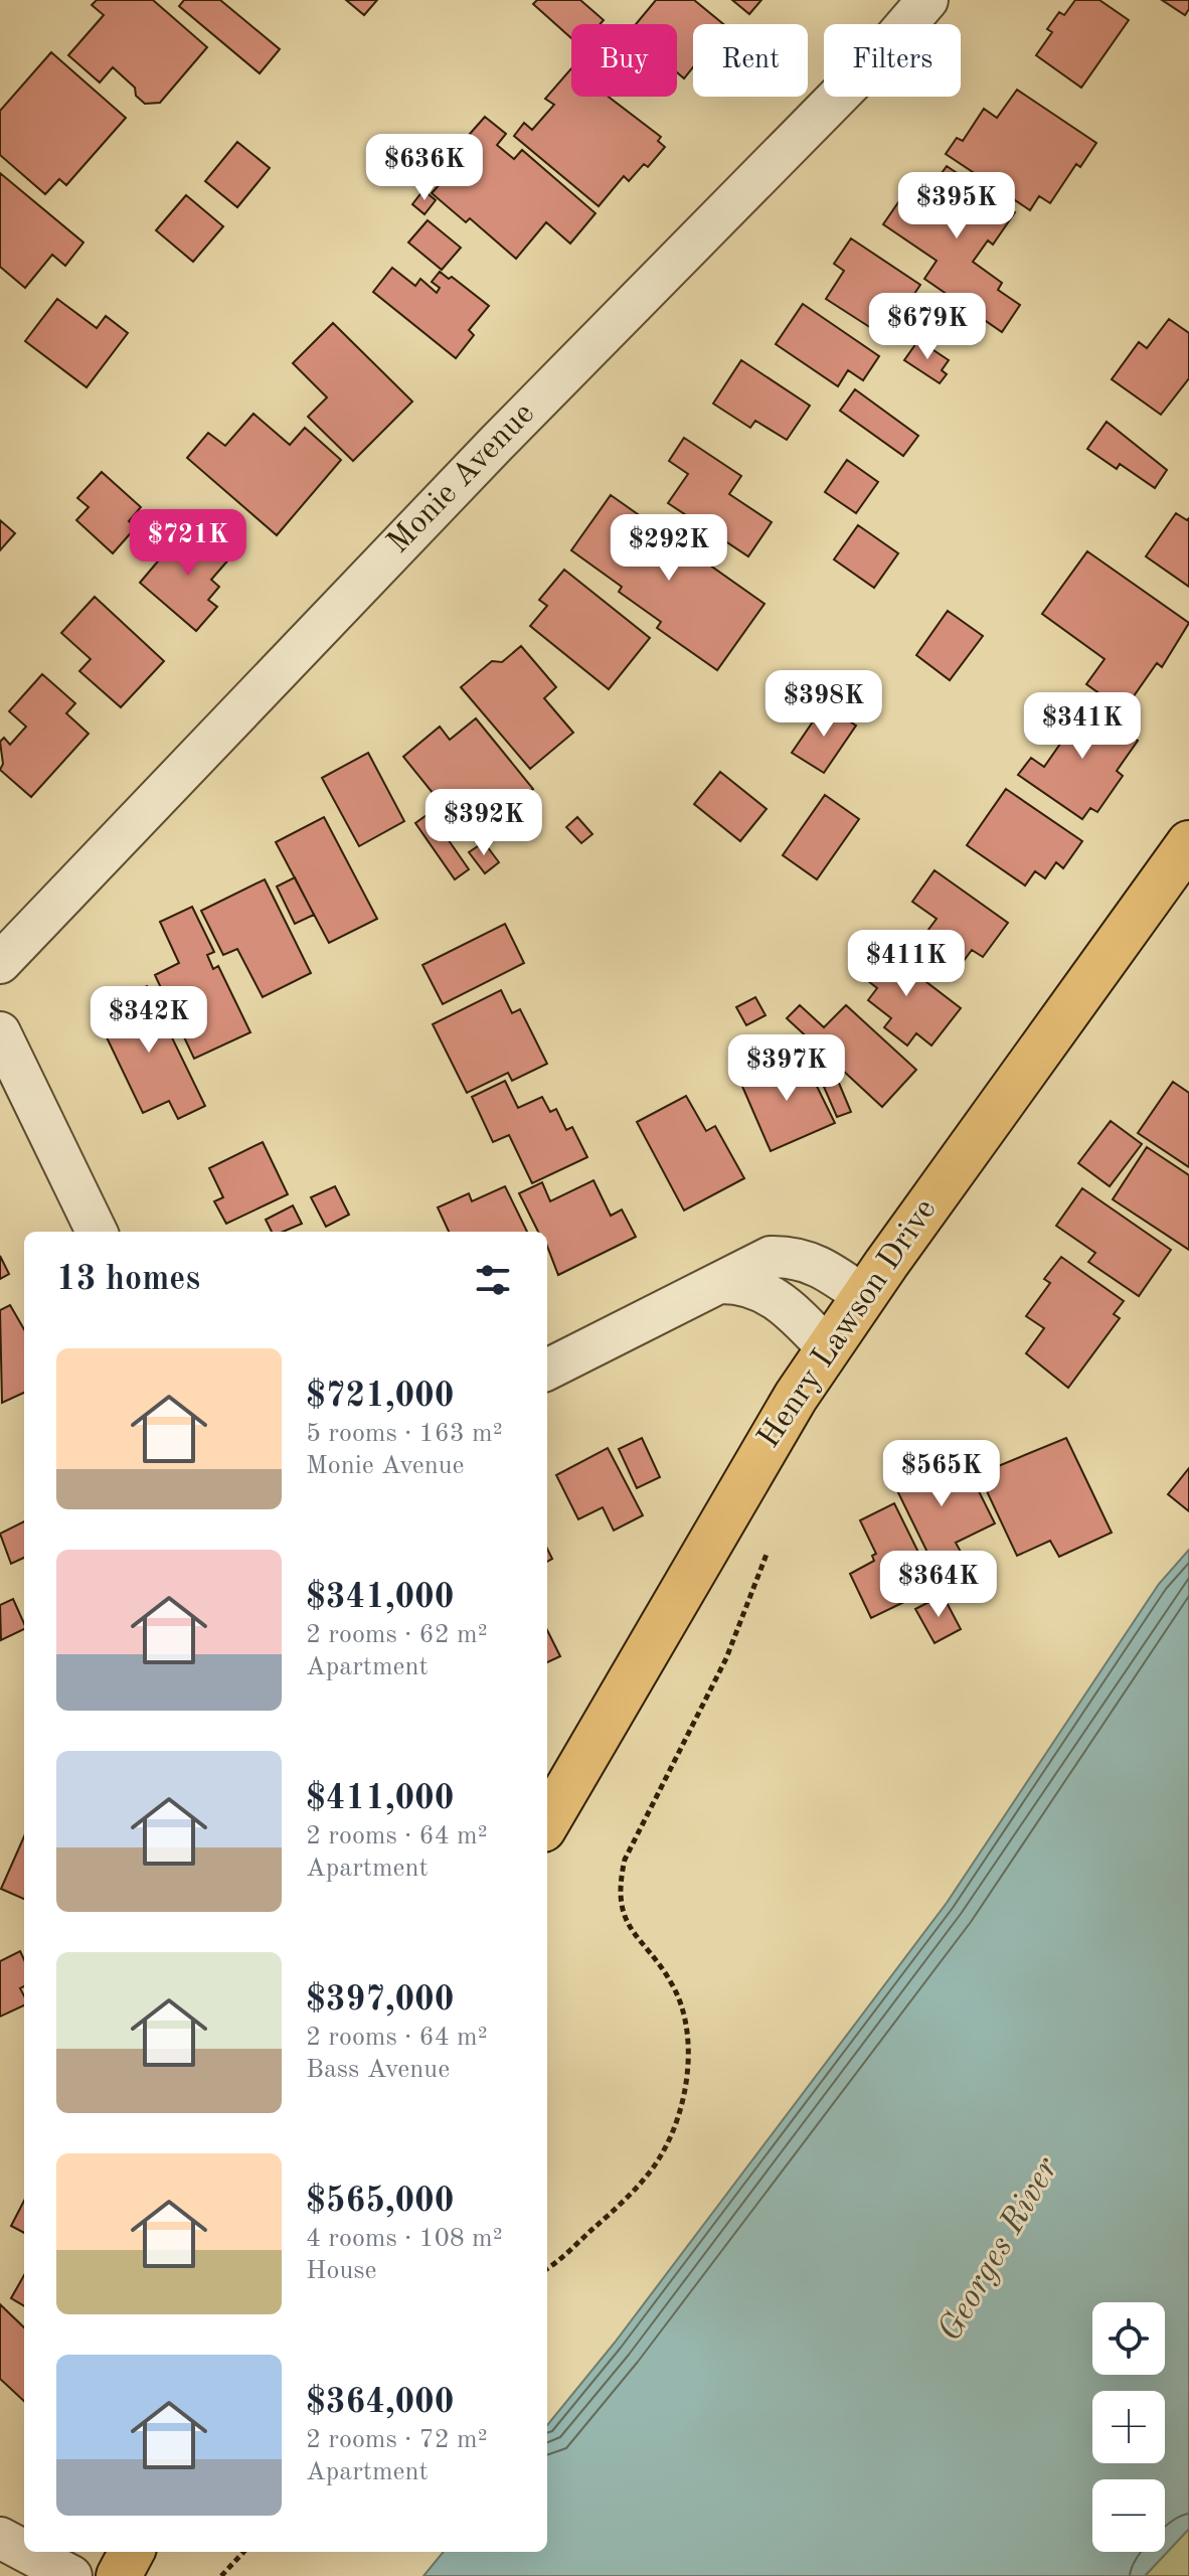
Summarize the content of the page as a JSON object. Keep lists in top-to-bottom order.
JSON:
{
  "streets": {
    "main road": ["Henry Lawson Drive"],
    "street": ["Monie Avenue"]
  },
  "water": ["Georges River"],
  "page": {
    "chip": ["Buy", "Rent", "Filters"],
    "price": [
      "$636K",
      "$395K",
      "$679K",
      "$721K",
      "$292K",
      "$398K",
      "$341K",
      "$392K",
      "$411K",
      "$342K",
      "$397K",
      "$565K",
      "$364K"
    ],
    "heading": "13 homes",
    "list": [
      {
        "name": "$721,000",
        "note": "5 rooms · 163 m² · Monie Avenue"
      },
      {
        "name": "$341,000",
        "note": "2 rooms · 62 m² · Apartment"
      },
      {
        "name": "$411,000",
        "note": "2 rooms · 64 m² · Apartment"
      },
      {
        "name": "$397,000",
        "note": "2 rooms · 64 m² · Bass Avenue"
      },
      {
        "name": "$565,000",
        "note": "4 rooms · 108 m² · House"
      },
      {
        "name": "$364,000",
        "note": "2 rooms · 72 m² · Apartment"
      }
    ],
    "map_buttons": ["+", "−"]
  }
}
